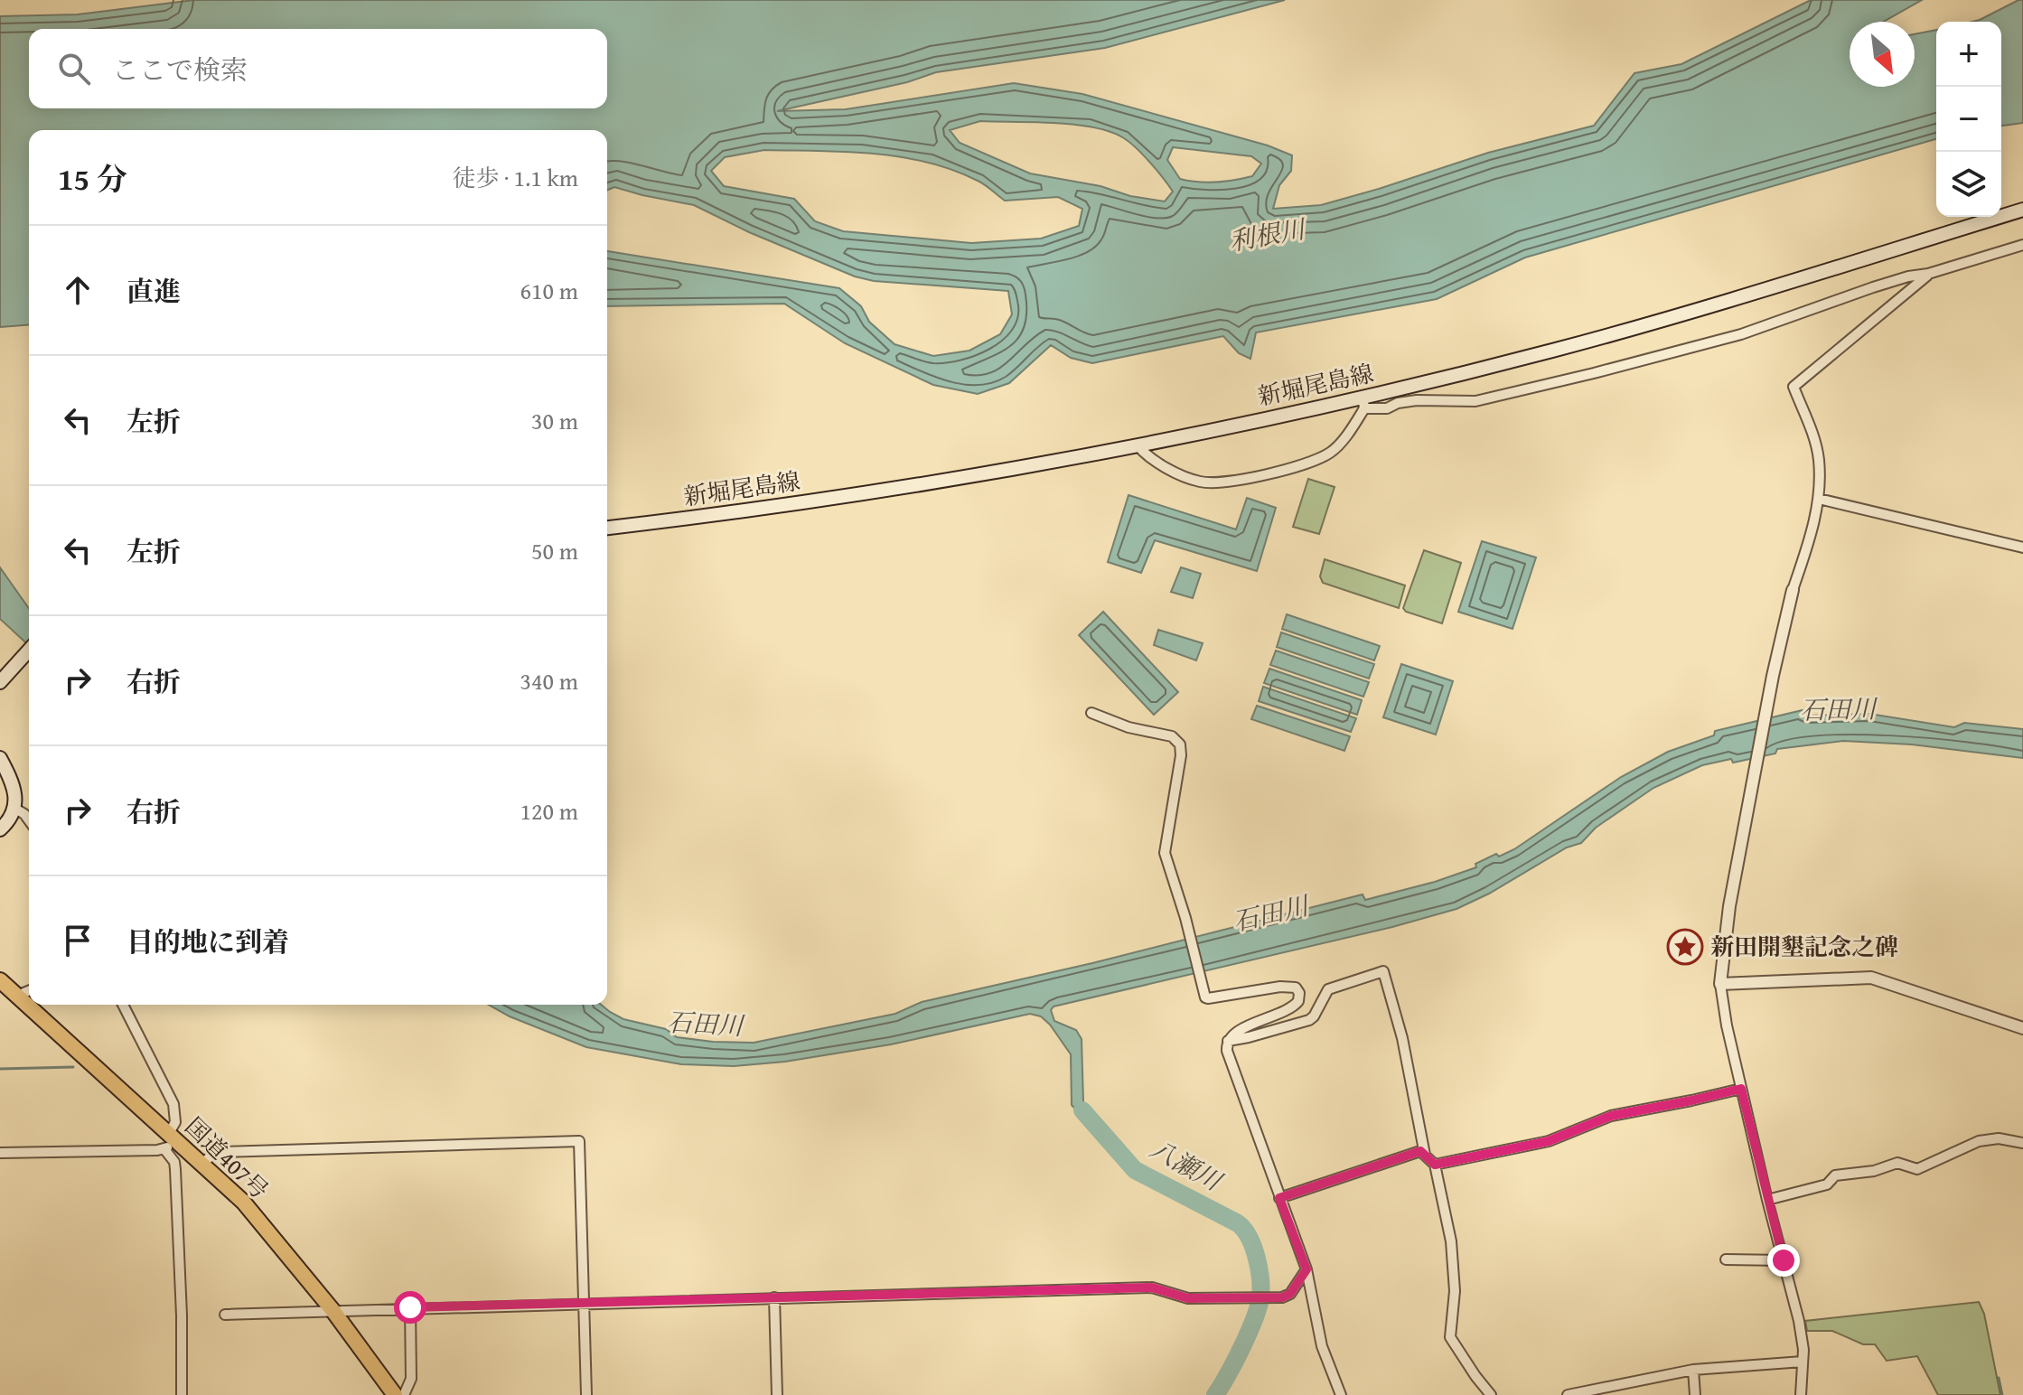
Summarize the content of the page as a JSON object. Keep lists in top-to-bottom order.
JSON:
{
  "streets": {
    "highway": ["国道407号"],
    "main road": ["新堀尾島線"]
  },
  "water": ["利根川", "石田川", "八瀬川"],
  "places": {
    "place": ["新田開墾記念之碑"]
  },
  "north": "bottom right",
  "page": {
    "map_buttons": ["+", "−"],
    "search": "ここで検索",
    "heading": ["15 分", "徒歩 · 1.1 km"],
    "list": [
      ["直進", "610 m"],
      ["左折", "30 m"],
      ["左折", "50 m"],
      ["右折", "340 m"],
      ["右折", "120 m"],
      "目的地に到着"
    ]
  }
}
